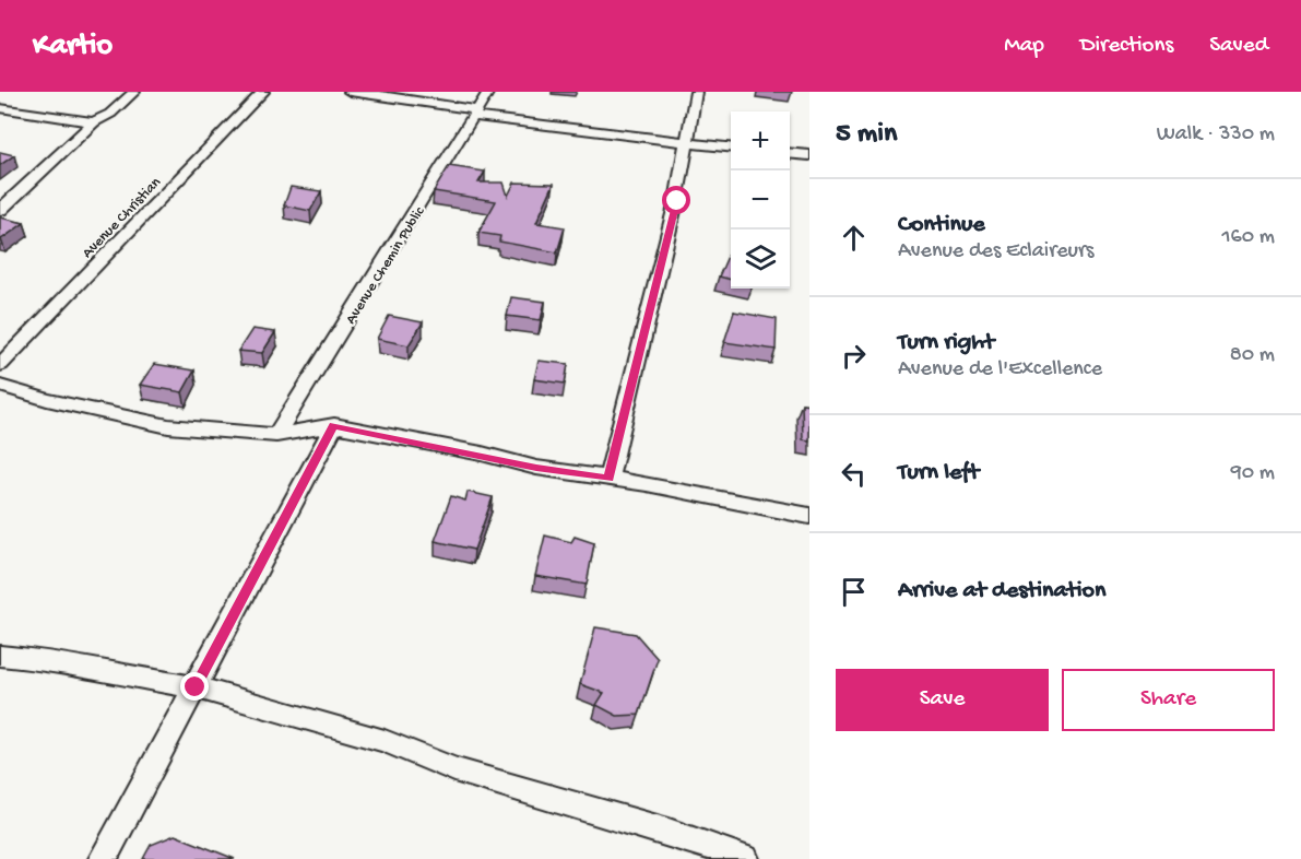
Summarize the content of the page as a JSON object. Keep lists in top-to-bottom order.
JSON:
{
  "streets": {
    "street": ["Avenue Christian", "Avenue Chemin Public"]
  },
  "page": {
    "header": "Kartio",
    "nav": ["Map", "Directions", "Saved"],
    "heading": ["5 min", "Walk · 330 m"],
    "map_buttons": ["+", "−"],
    "list": [
      ["Continue", "Avenue des Eclaireurs", "160 m"],
      ["Turn right", "Avenue de l'Excellence", "80 m"],
      ["Turn left", "90 m"],
      "Arrive at destination"
    ],
    "buttons": ["Save", "Share"]
  }
}
